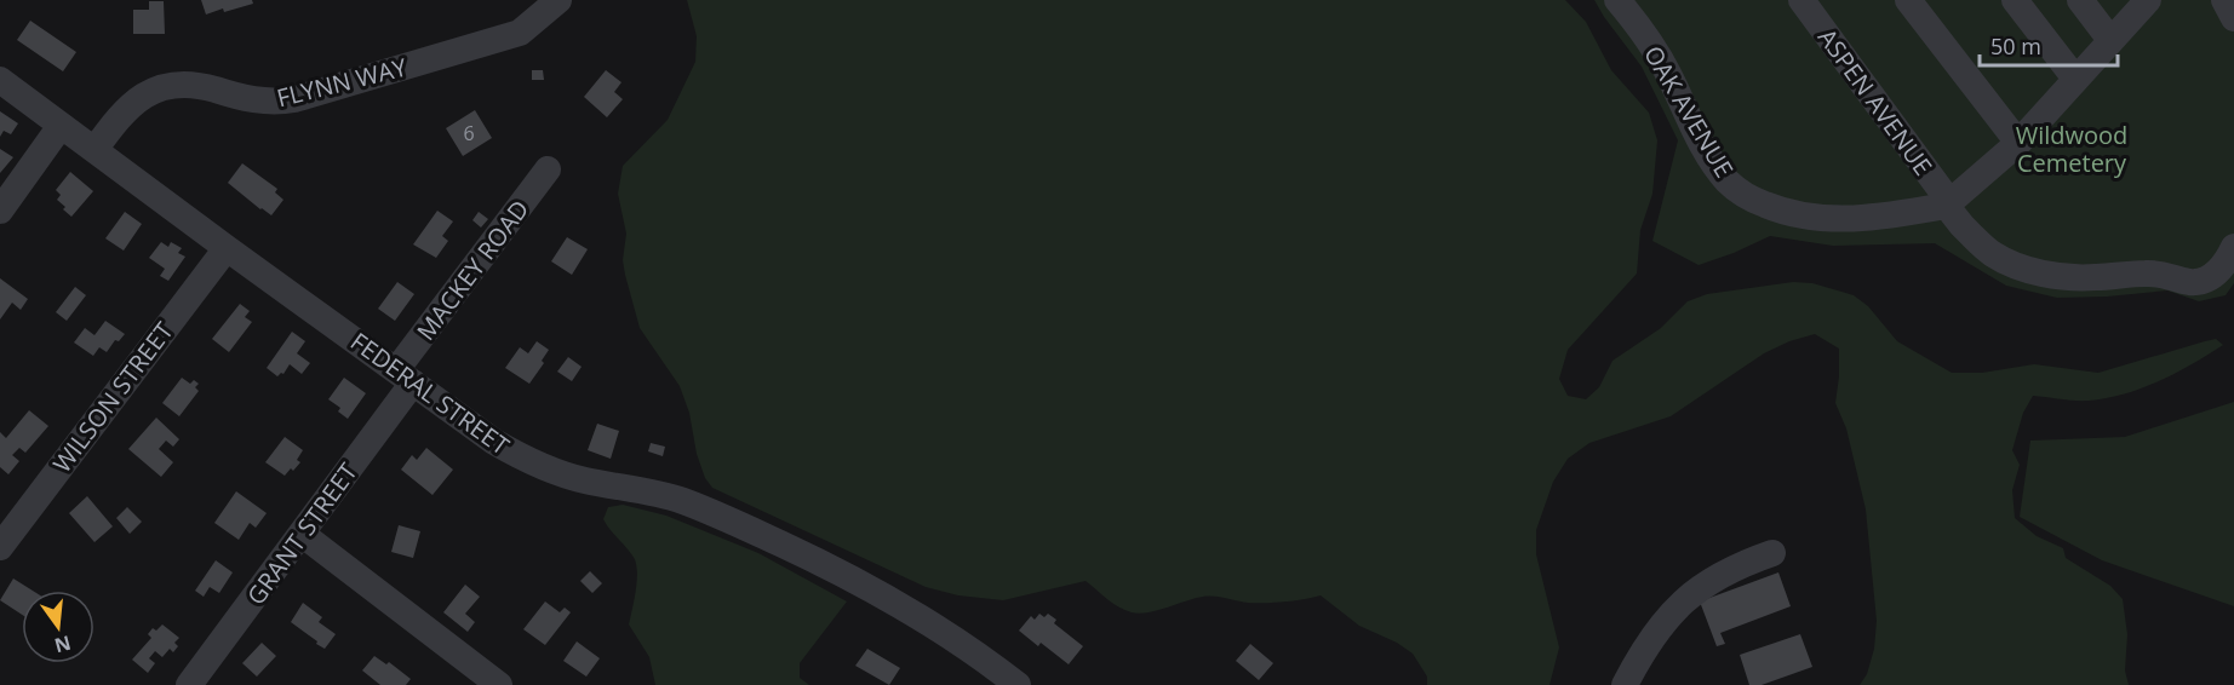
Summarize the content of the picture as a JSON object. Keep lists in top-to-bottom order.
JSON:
{
  "streets": {
    "street": [
      "FLYNN WAY",
      "ASPEN AVENUE",
      "OAK AVENUE",
      "MACKEY ROAD",
      "FEDERAL STREET",
      "WILSON STREET",
      "GRANT STREET"
    ]
  },
  "crossings": [
    ["FLYNN WAY", "FEDERAL STREET"],
    ["ASPEN AVENUE", "OAK AVENUE"],
    ["MACKEY ROAD", "FEDERAL STREET"],
    ["MACKEY ROAD", "GRANT STREET"],
    ["FEDERAL STREET", "WILSON STREET"],
    ["FEDERAL STREET", "GRANT STREET"]
  ],
  "parks": ["Wildwood Cemetery"],
  "house_numbers": ["6"],
  "scale_bar": "50 m",
  "north": "bottom"
}
